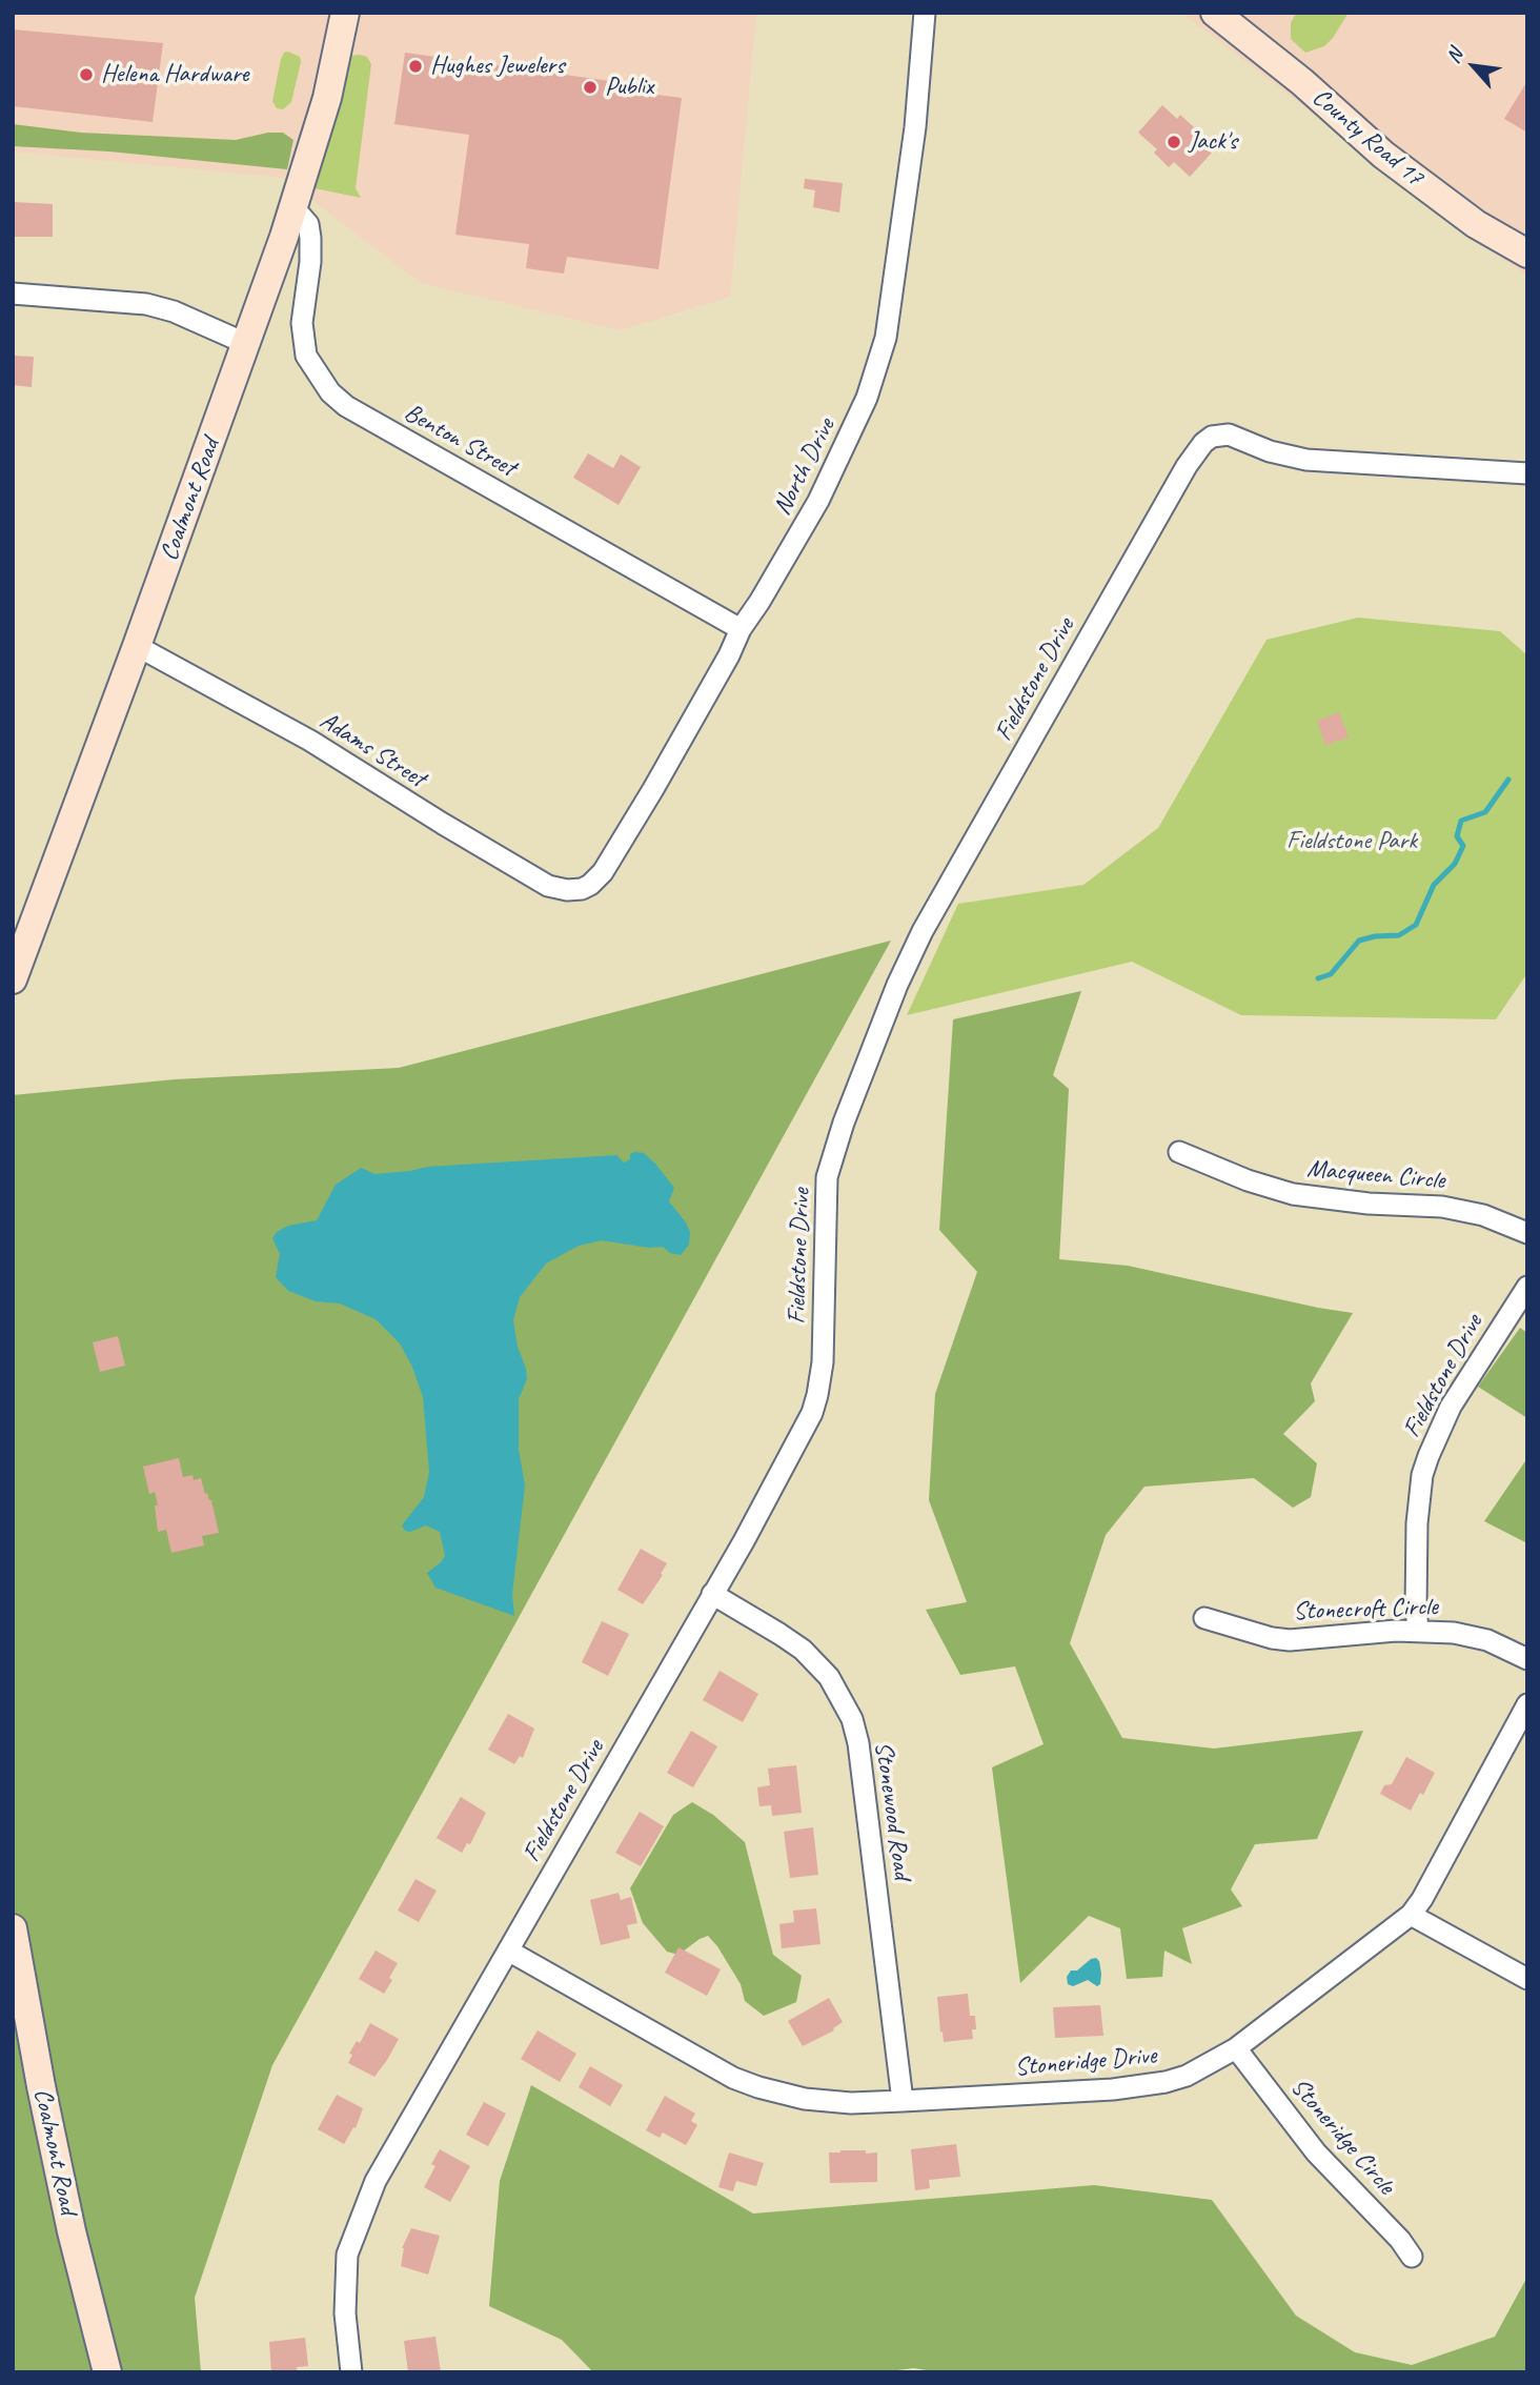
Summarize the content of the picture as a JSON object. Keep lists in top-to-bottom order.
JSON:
{
  "streets": {
    "street": [
      "County Road 17",
      "Benton Street",
      "North Drive",
      "Coalmont Road",
      "Fieldstone Drive",
      "Adams Street",
      "Macqueen Circle",
      "Stonecroft Circle",
      "Stonewood Road",
      "Stoneridge Drive",
      "Stoneridge Circle"
    ]
  },
  "crossings": [
    ["Benton Street", "North Drive"],
    ["Benton Street", "Coalmont Road"],
    ["North Drive", "Adams Street"],
    ["Coalmont Road", "Adams Street"],
    ["Fieldstone Drive", "Stonecroft Circle"],
    ["Fieldstone Drive", "Stonewood Road"],
    ["Fieldstone Drive", "Stoneridge Drive"],
    ["Stonewood Road", "Stoneridge Drive"],
    ["Stoneridge Drive", "Stoneridge Circle"]
  ],
  "parks": ["Fieldstone Park"],
  "places": [
    "Hughes Jewelers",
    "Helena Hardware",
    "Publix",
    "Jack's"
  ],
  "north": "top left"
}
